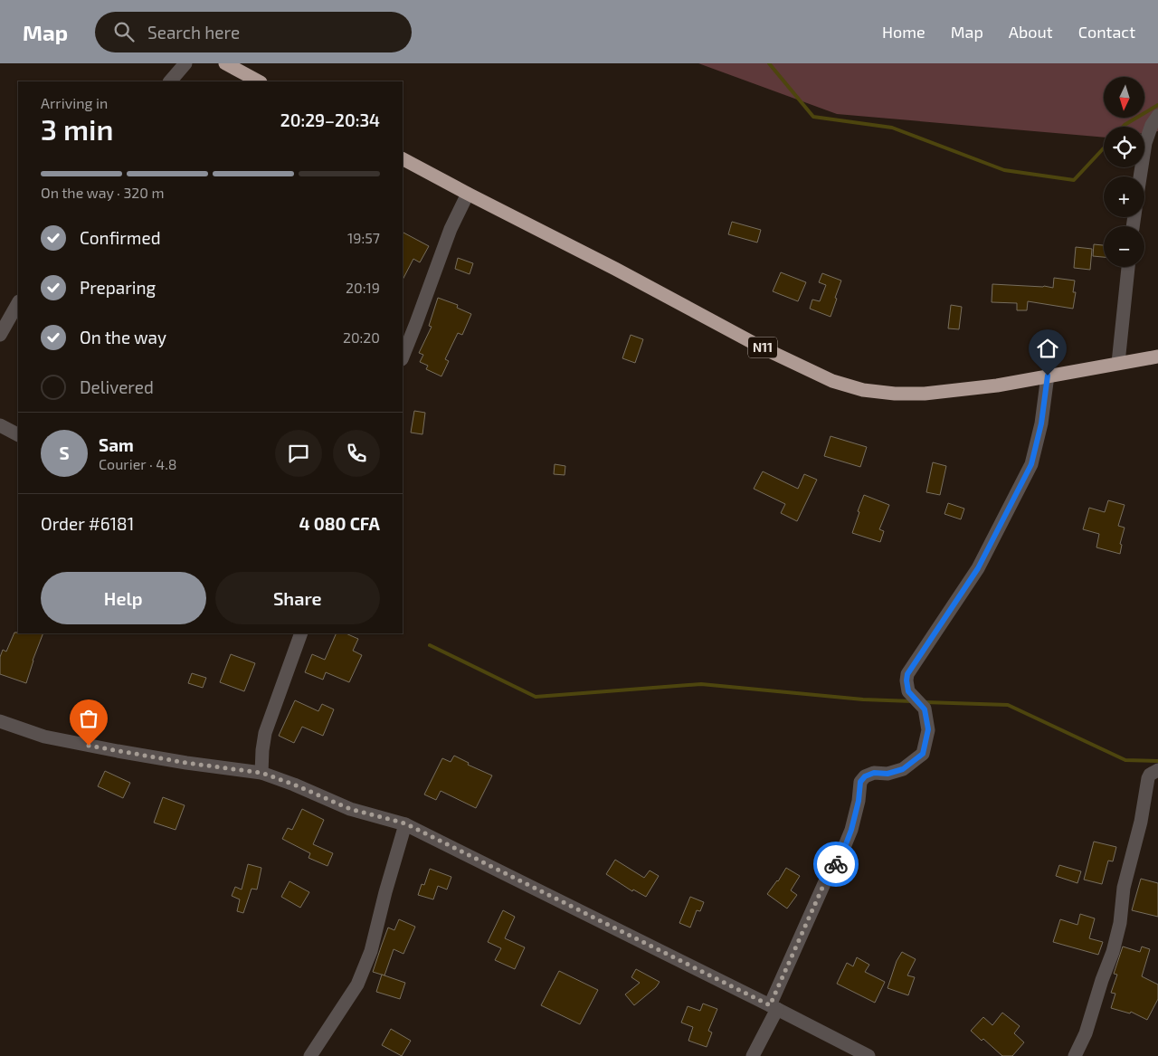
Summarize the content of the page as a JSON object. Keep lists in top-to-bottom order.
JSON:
{
  "streets": {
    "highway": ["N11"]
  },
  "north": "bottom",
  "page": {
    "header": "Map",
    "search": "Search here",
    "nav": [
      "Home",
      "Map",
      "About",
      "Contact"
    ],
    "map_buttons": ["+", "−"],
    "heading": ["3 min", "Arriving in", "20:29–20:34"],
    "panel": [
      "Sam",
      "Courier · 4.8",
      "Order #6181",
      "4 080 CFA"
    ],
    "bar": "On the way · 320 m",
    "list": [
      ["Confirmed", "19:57"],
      ["Preparing", "20:19"],
      ["On the way", "20:20"],
      "Delivered"
    ],
    "round": "S",
    "buttons": ["Help", "Share"]
  }
}
